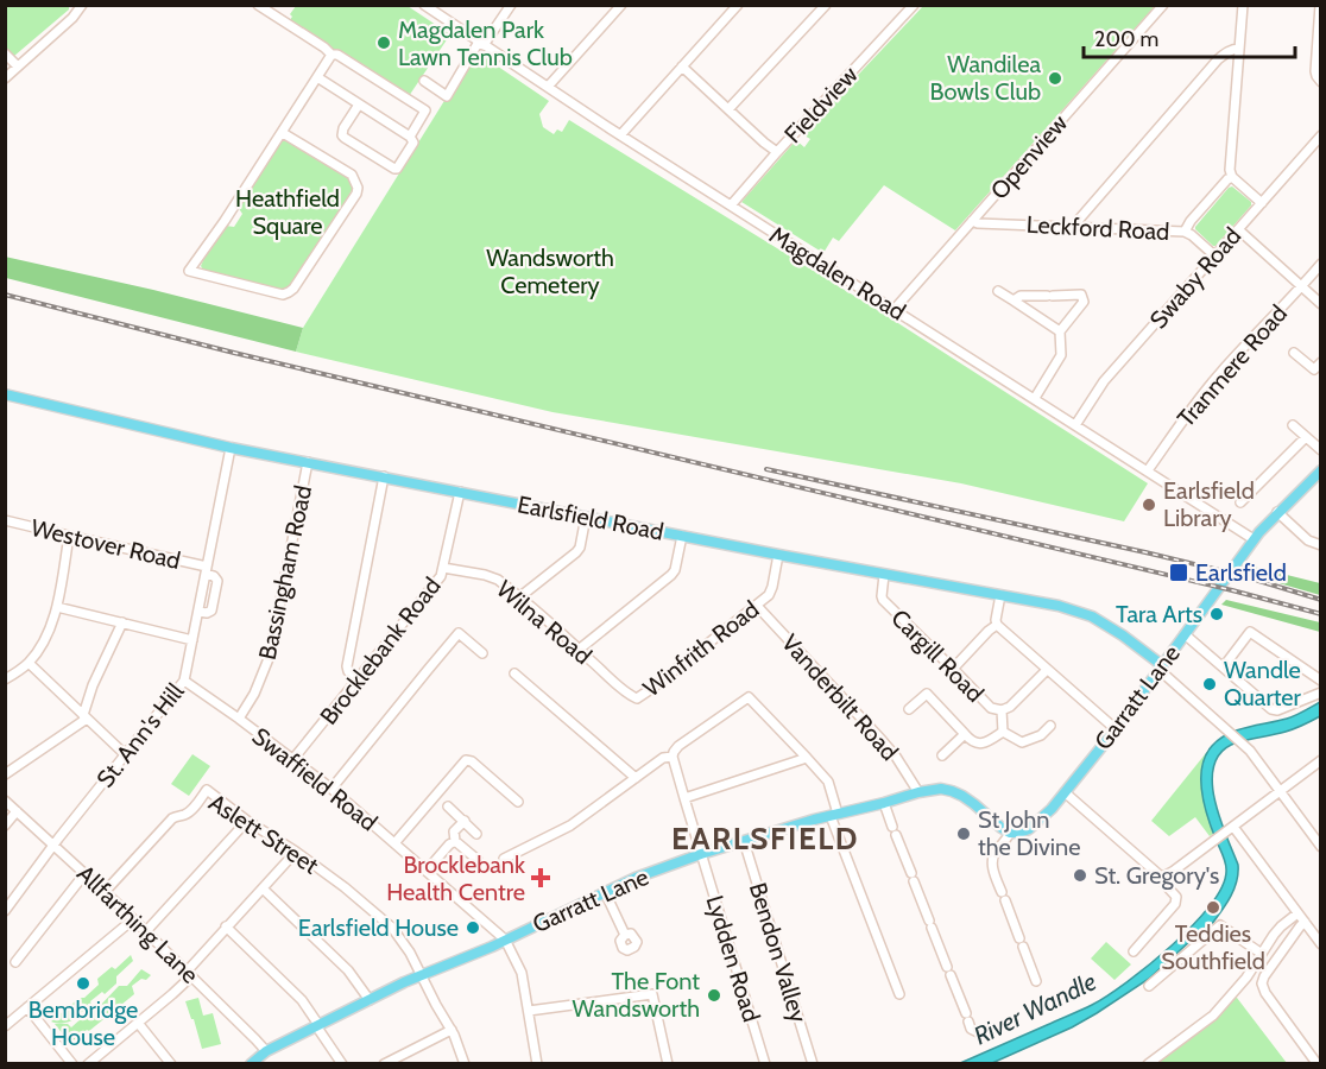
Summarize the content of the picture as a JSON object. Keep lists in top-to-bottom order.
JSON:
{
  "streets": {
    "main road": ["Earlsfield Road", "Garratt Lane"],
    "street": [
      "Fieldview",
      "Openview",
      "Leckford Road",
      "Magdalen Road",
      "Swaby Road",
      "Tranmere Road",
      "Westover Road",
      "Bassingham Road",
      "Wilna Road",
      "Winfrith Road",
      "Brocklebank Road",
      "Cargill Road",
      "Vanderbilt Road",
      "St. Ann's Hill",
      "Swaffield Road",
      "Aslett Street",
      "Allfarthing Lane",
      "Bendon Valley",
      "Lydden Road"
    ]
  },
  "crossings": [
    ["Fieldview", "Magdalen Road"],
    ["Openview", "Leckford Road"],
    ["Openview", "Magdalen Road"],
    ["Leckford Road", "Swaby Road"],
    ["Magdalen Road", "Swaby Road"],
    ["Magdalen Road", "Tranmere Road"],
    ["Magdalen Road", "Garratt Lane"],
    ["Earlsfield Road", "Bassingham Road"],
    ["Earlsfield Road", "Winfrith Road"],
    ["Earlsfield Road", "Brocklebank Road"],
    ["Earlsfield Road", "Cargill Road"],
    ["Earlsfield Road", "Garratt Lane"],
    ["Westover Road", "St. Ann's Hill"],
    ["Bassingham Road", "Swaffield Road"],
    ["Wilna Road", "Winfrith Road"],
    ["Wilna Road", "Brocklebank Road"],
    ["Winfrith Road", "Vanderbilt Road"],
    ["Brocklebank Road", "Swaffield Road"],
    ["Vanderbilt Road", "Garratt Lane"],
    ["Garratt Lane", "Swaffield Road"],
    ["Garratt Lane", "Aslett Street"],
    ["Garratt Lane", "Allfarthing Lane"],
    ["Garratt Lane", "Bendon Valley"],
    ["Garratt Lane", "Lydden Road"],
    ["St. Ann's Hill", "Swaffield Road"],
    ["St. Ann's Hill", "Allfarthing Lane"],
    ["Aslett Street", "Allfarthing Lane"]
  ],
  "districts": ["EARLSFIELD"],
  "water": ["River Wandle"],
  "parks": ["Heathfield Square", "Wandsworth Cemetery"],
  "places": {
    "other": [
      "Magdalen Park Lawn Tennis Club",
      "Wandilea Bowls Club",
      "Earlsfield Library",
      "Tara Arts",
      "Wandle Quarter",
      "St John the Divine",
      "St. Gregory's",
      "Teddies Southfield",
      "Earlsfield House",
      "Bembridge House",
      "The Font Wandsworth"
    ],
    "transit": ["Earlsfield"],
    "health": ["Brocklebank Health Centre"]
  },
  "scale_bar": "200 m"
}
